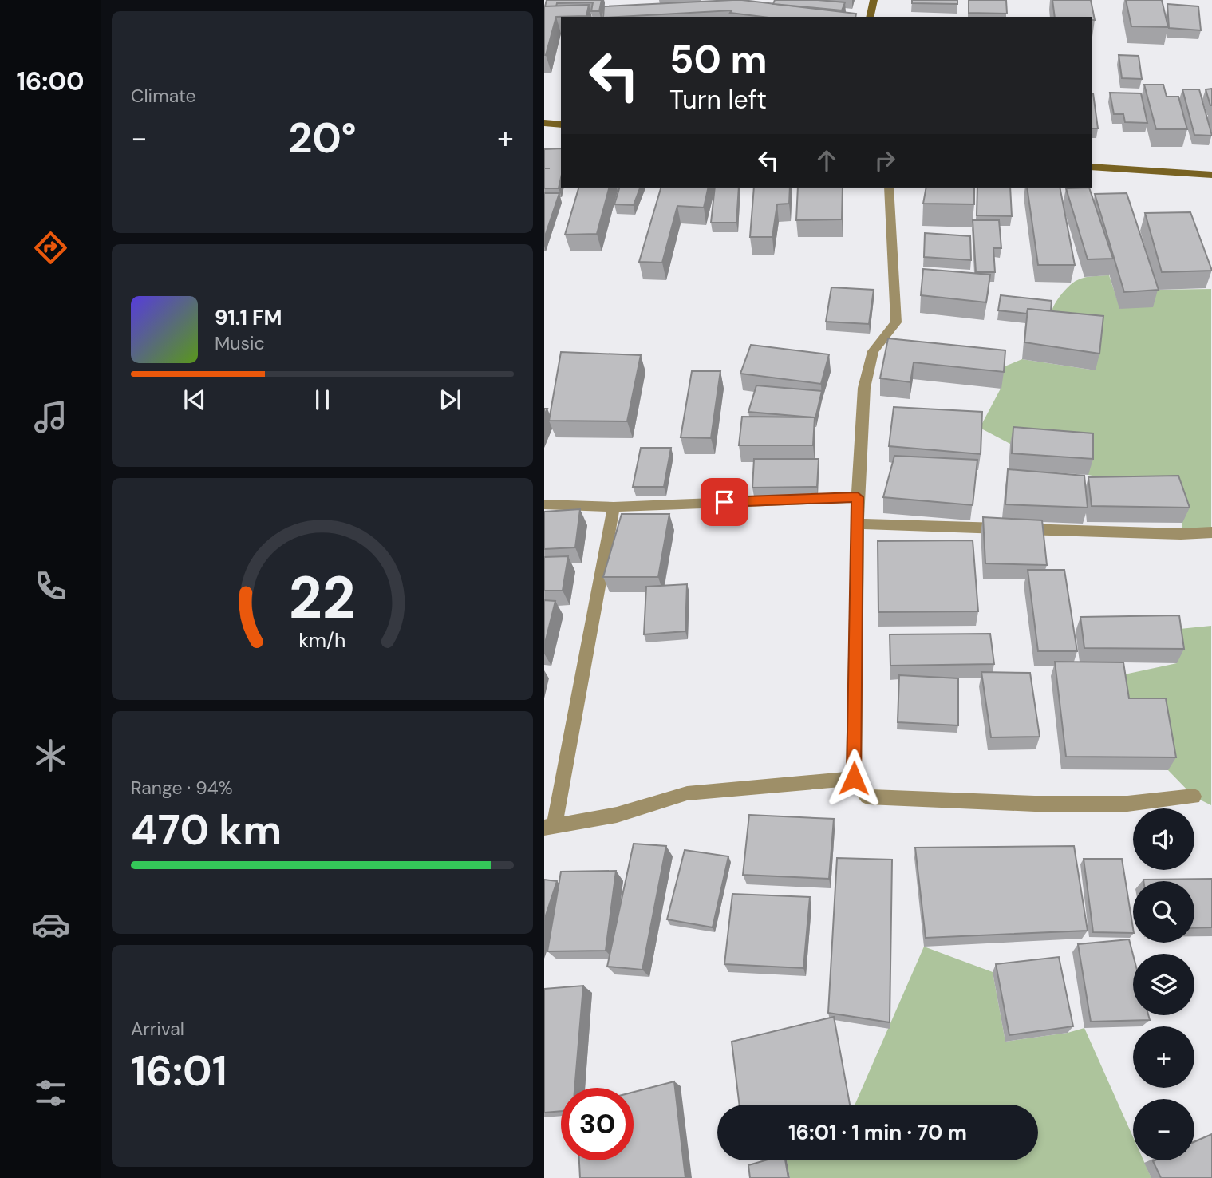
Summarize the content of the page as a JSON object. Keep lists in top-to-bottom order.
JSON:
{
  "page": {
    "tabs": "16:00",
    "tile": [
      "Climate",
      ["Range · 94%", "470 km"],
      ["Arrival", "16:01"]
    ],
    "turn": ["50 m", "Turn left"],
    "heat": ["−", "20°", "+"],
    "song": ["91.1 FM", "Music"],
    "map_buttons": ["+", "−"],
    "limit": "30",
    "trip": "16:01 · 1 min · 70 m",
    "gauge": ["22", "km/h"]
  }
}
